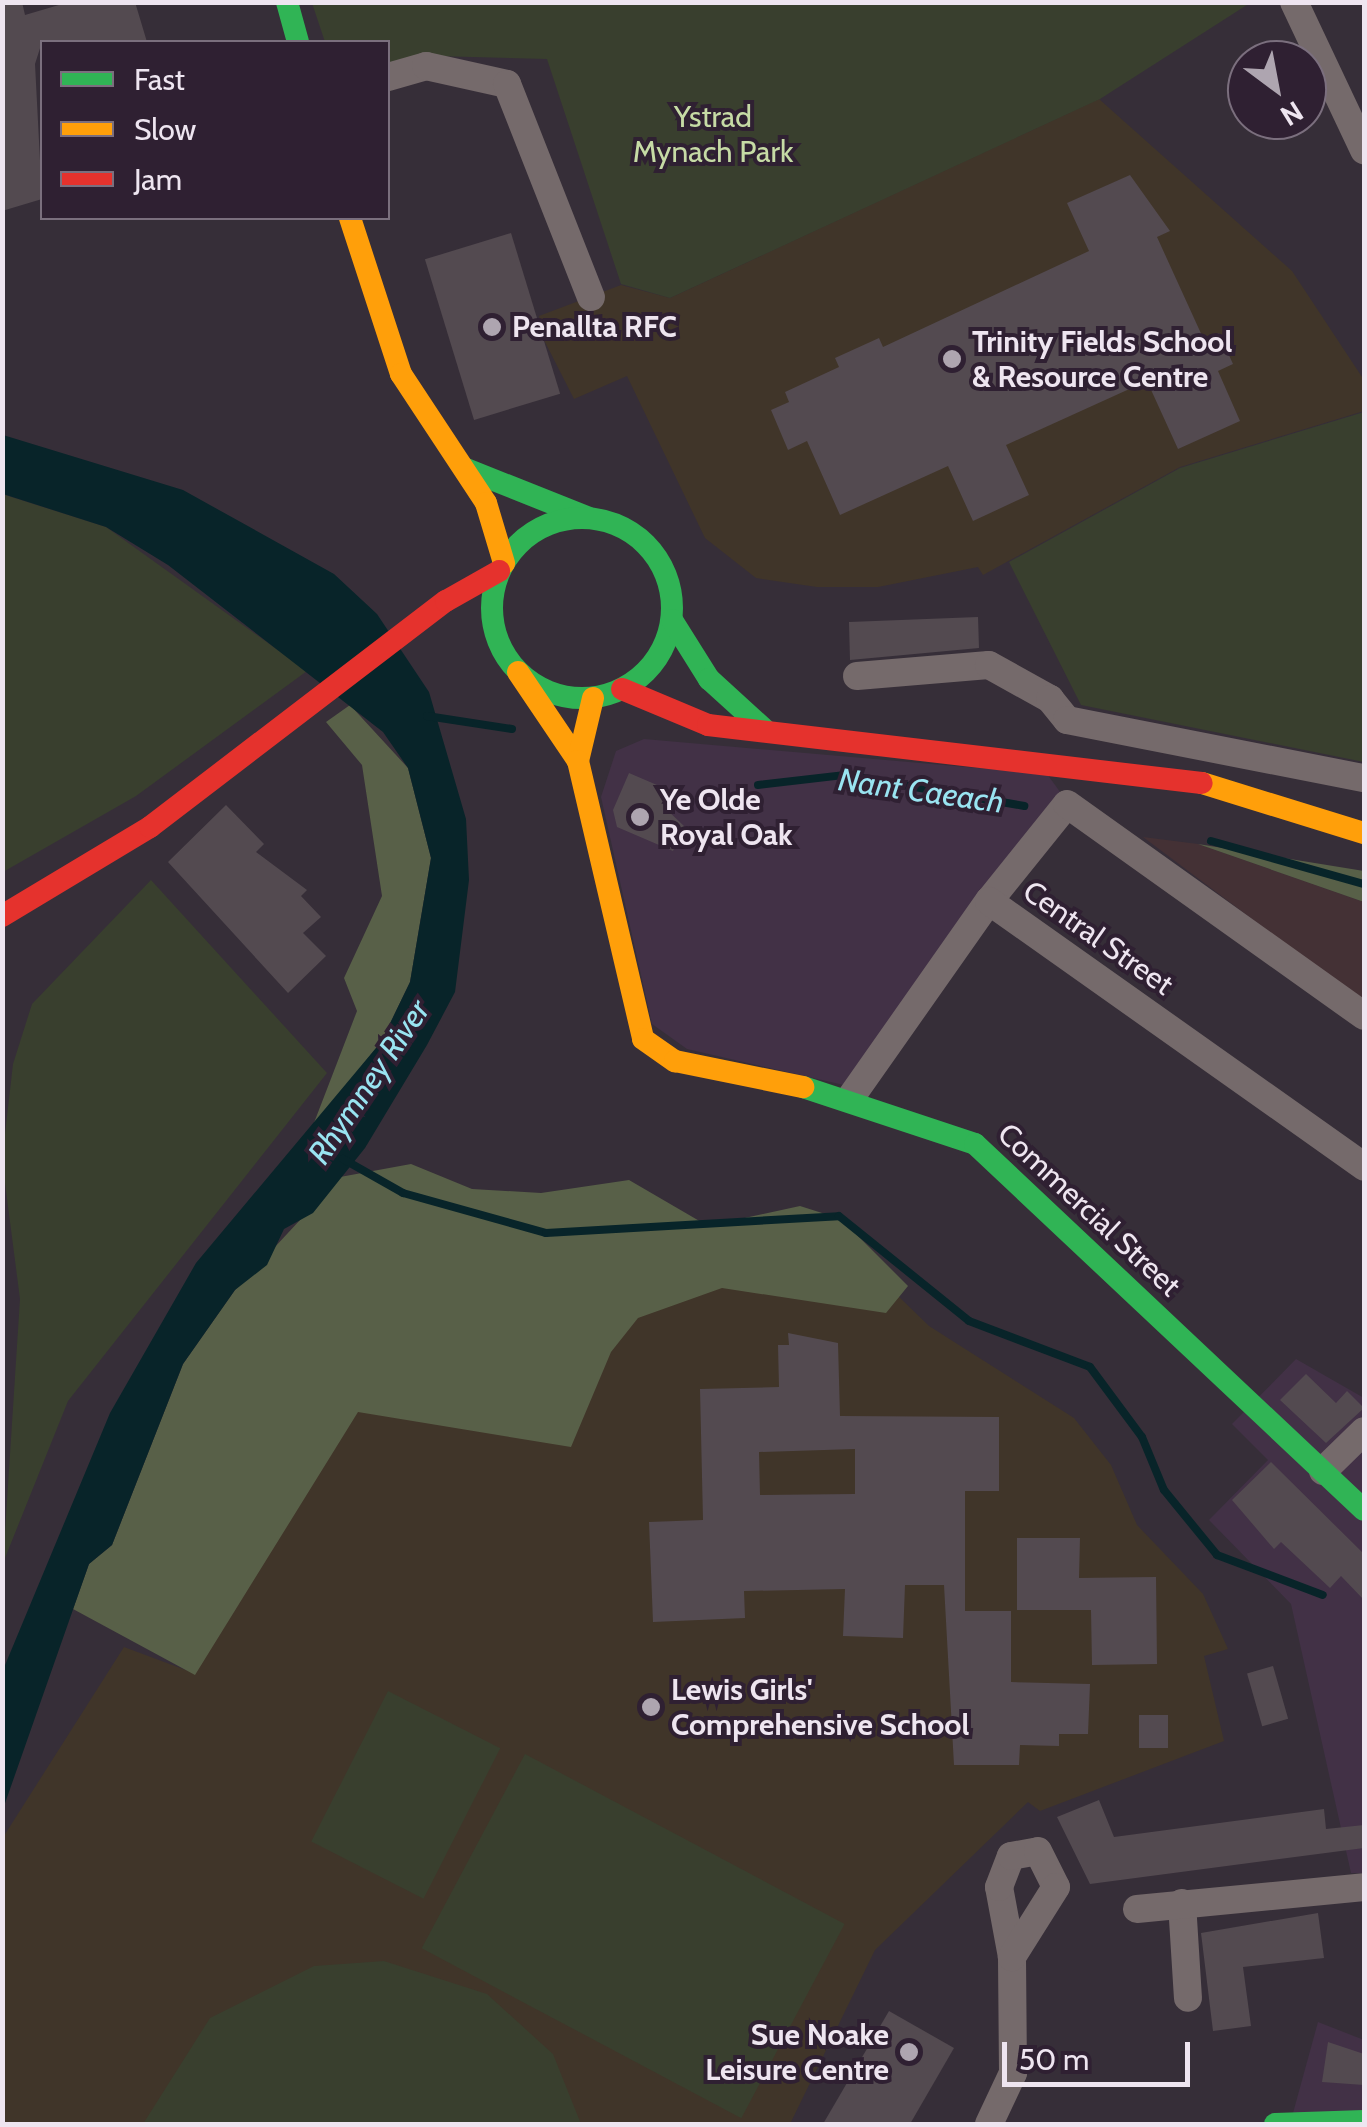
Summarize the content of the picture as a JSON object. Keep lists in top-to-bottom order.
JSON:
{
  "streets": {
    "main road": ["Commercial Street"],
    "street": ["Central Street"]
  },
  "crossings": [
    ["Central Street", "Commercial Street"]
  ],
  "water": ["Nant Caeach", "Rhymney River"],
  "parks": ["Ystrad Mynach Park"],
  "places": [
    "Penallta RFC",
    "Trinity Fields School & Resource Centre",
    "Ye Olde Royal Oak",
    "Lewis Girls' Comprehensive School",
    "Sue Noake Leisure Centre"
  ],
  "legend": ["Fast", "Slow", "Jam"],
  "scale_bar": "50 m",
  "north": "bottom right"
}
